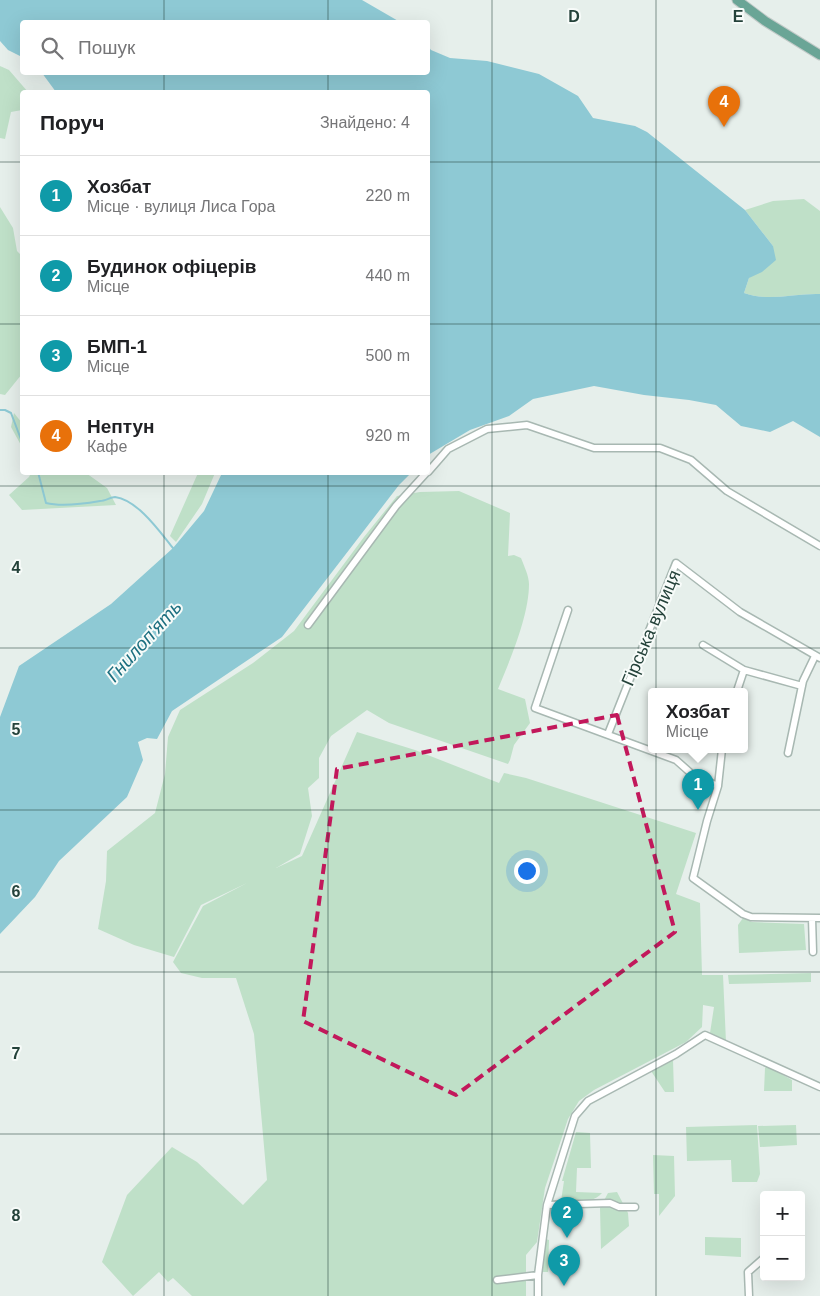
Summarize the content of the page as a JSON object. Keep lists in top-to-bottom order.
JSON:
{
  "streets": {
    "street": ["Гірська вулиця"]
  },
  "water": ["Гнилоп'ять"],
  "page": {
    "search": "Пошук",
    "pins": [
      "4",
      "1",
      "2",
      "3"
    ],
    "heading": ["Поруч", "Знайдено: 4"],
    "list": [
      {
        "mark": "1",
        "name": "Хозбат",
        "note": "Місце · вулиця Лиса Гора",
        "value": "220 m"
      },
      {
        "mark": "2",
        "name": "Будинок офіцерів",
        "note": "Місце",
        "value": "440 m"
      },
      {
        "mark": "3",
        "name": "БМП-1",
        "note": "Місце",
        "value": "500 m"
      },
      {
        "mark": "4",
        "name": "Нептун",
        "note": "Кафе",
        "value": "920 m"
      }
    ],
    "popup": ["Хозбат", "Місце"],
    "map_buttons": ["+", "−"]
  },
  "grid": {
    "columns": ["D", "E"],
    "rows": [
      "4",
      "5",
      "6",
      "7",
      "8"
    ]
  }
}
